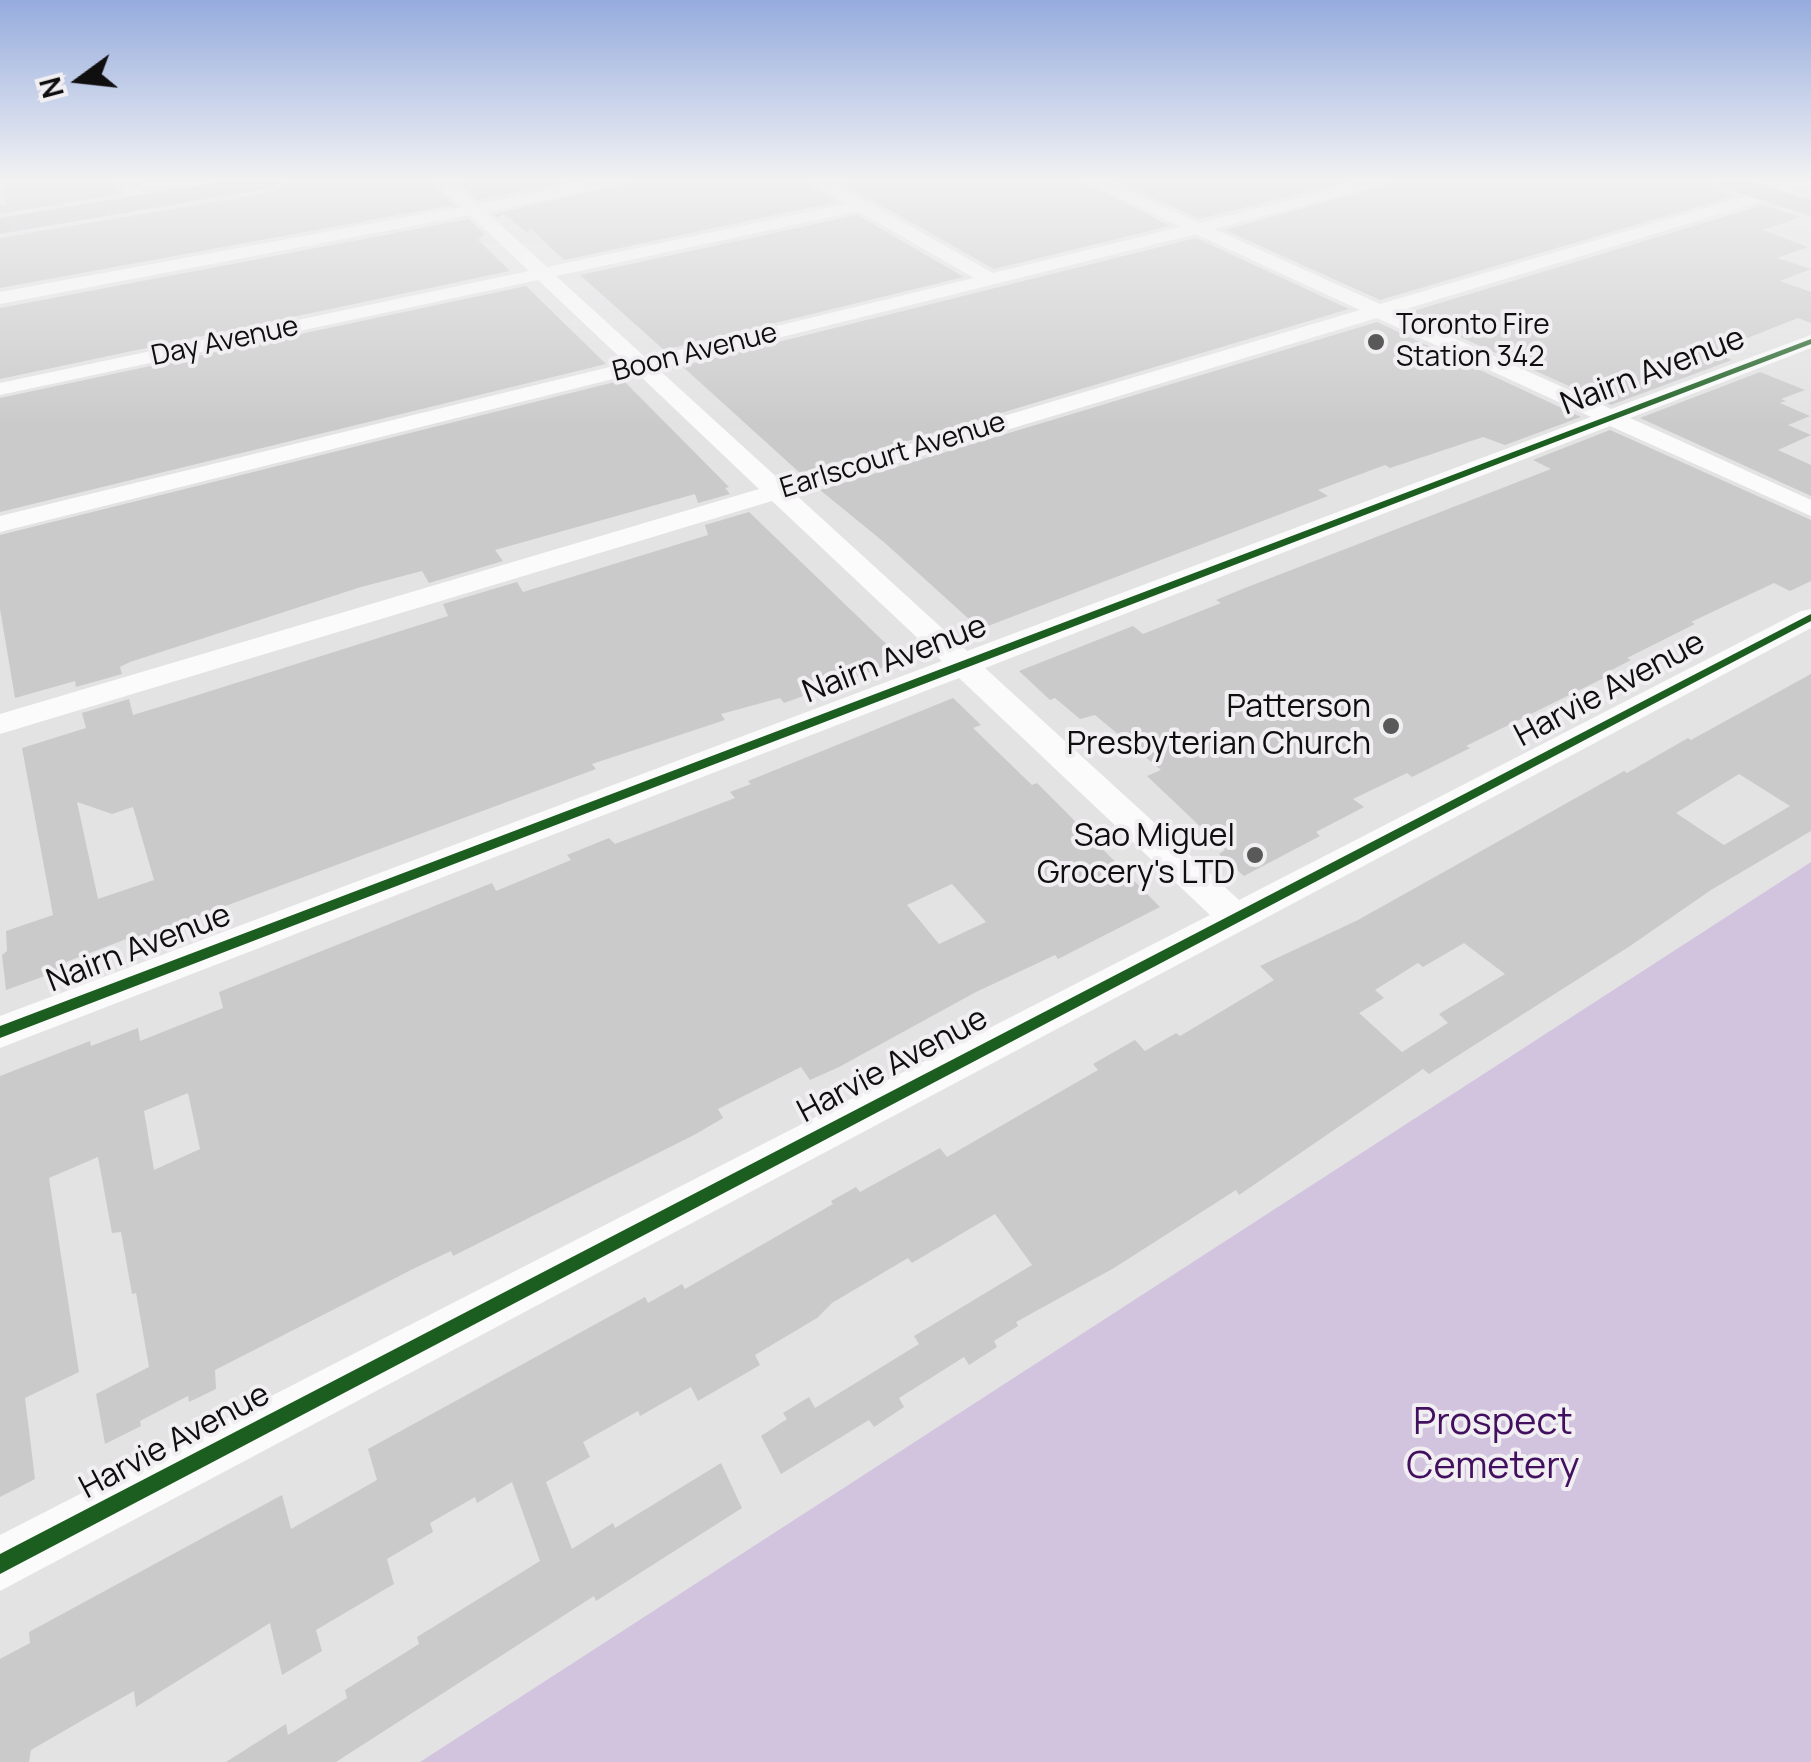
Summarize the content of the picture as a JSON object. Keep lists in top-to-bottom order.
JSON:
{
  "streets": {
    "street": [
      "Day Avenue",
      "Boon Avenue",
      "Nairn Avenue",
      "Earlscourt Avenue",
      "Harvie Avenue"
    ]
  },
  "parks": ["Prospect Cemetery"],
  "places": ["Toronto Fire Station 342", "Patterson Presbyterian Church", "Sao Miguel Grocery's LTD"],
  "north": "left"
}
